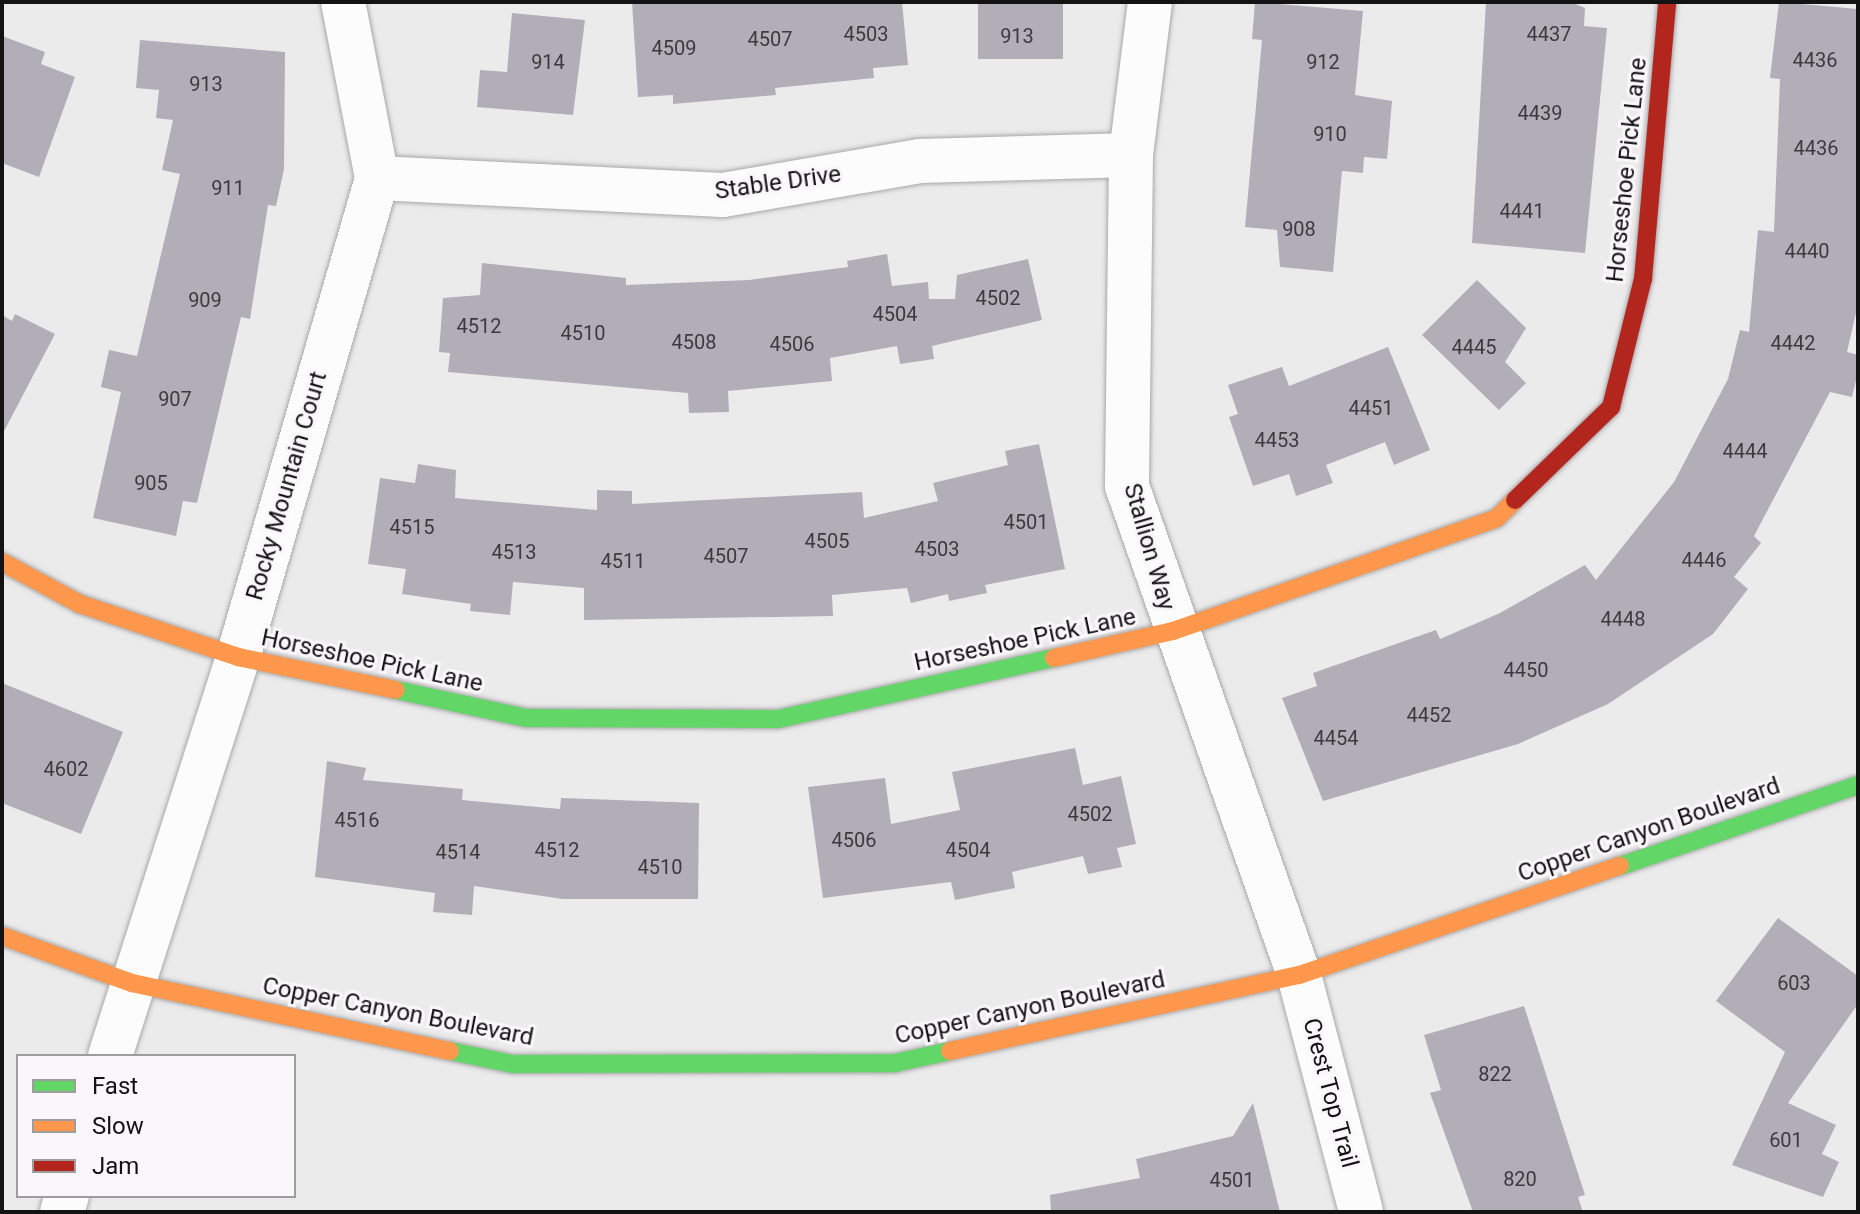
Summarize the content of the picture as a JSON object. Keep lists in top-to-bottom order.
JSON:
{
  "streets": {
    "street": [
      "Horseshoe Pick Lane",
      "Stable Drive",
      "Rocky Mountain Court",
      "Stallion Way",
      "Copper Canyon Boulevard",
      "Crest Top Trail"
    ]
  },
  "crossings": [
    ["Horseshoe Pick Lane", "Rocky Mountain Court"],
    ["Horseshoe Pick Lane", "Stallion Way"],
    ["Stable Drive", "Rocky Mountain Court"],
    ["Stable Drive", "Stallion Way"],
    ["Rocky Mountain Court", "Copper Canyon Boulevard"],
    ["Stallion Way", "Copper Canyon Boulevard"],
    ["Stallion Way", "Crest Top Trail"],
    ["Copper Canyon Boulevard", "Crest Top Trail"]
  ],
  "house_numbers": [
    "4503",
    "4437",
    "913",
    "4507",
    "4509",
    "4436",
    "914",
    "912",
    "913",
    "4439",
    "910",
    "4436",
    "911",
    "4441",
    "908",
    "4440",
    "4502",
    "909",
    "4504",
    "4512",
    "4510",
    "4508",
    "4442",
    "4506",
    "4445",
    "907",
    "4451",
    "4453",
    "4444",
    "905",
    "4501",
    "4515",
    "4505",
    "4503",
    "4513",
    "4507",
    "4446",
    "4511",
    "4448",
    "4450",
    "4452",
    "4454",
    "4602",
    "4502",
    "4516",
    "4506",
    "4512",
    "4504",
    "4514",
    "4510",
    "603",
    "822",
    "601",
    "820",
    "4501"
  ],
  "legend": ["Fast", "Slow", "Jam"]
}
